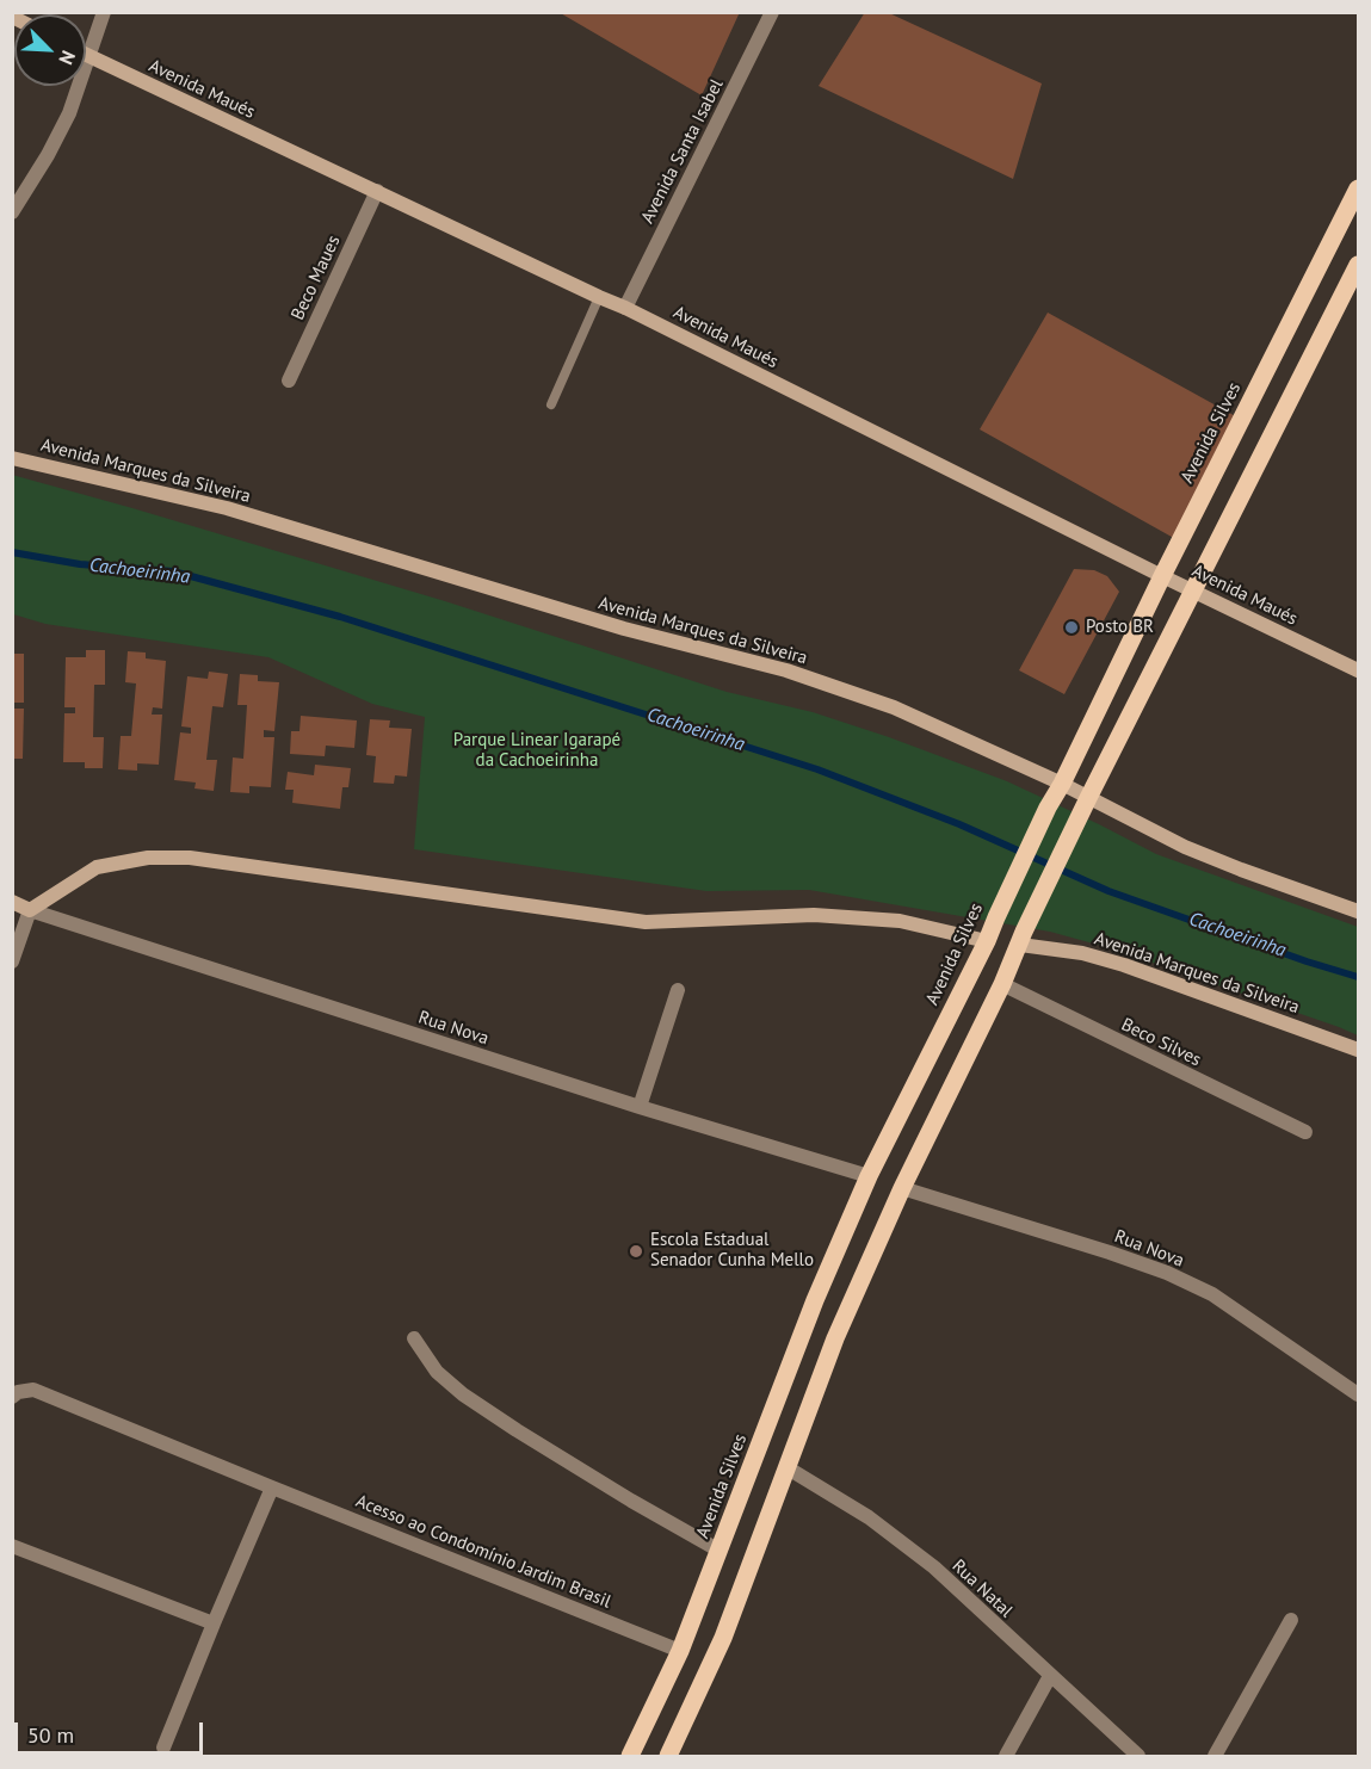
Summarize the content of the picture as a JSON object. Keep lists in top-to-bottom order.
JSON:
{
  "streets": {
    "main road": ["Avenida Silves"],
    "street": [
      "Avenida Maués",
      "Avenida Santa Isabel",
      "Beco Maues",
      "Avenida Marques da Silveira",
      "Rua Nova",
      "Beco Silves",
      "Acesso ao Condomínio Jardim Brasil",
      "Rua Natal"
    ]
  },
  "crossings": [
    ["Avenida Maués", "Avenida Santa Isabel"],
    ["Avenida Maués", "Beco Maues"],
    ["Avenida Maués", "Avenida Silves"],
    ["Avenida Silves", "Avenida Marques da Silveira"],
    ["Avenida Silves", "Rua Nova"],
    ["Avenida Silves", "Acesso ao Condomínio Jardim Brasil"]
  ],
  "water": ["Cachoeirinha"],
  "parks": ["Parque Linear Igarapé da Cachoeirinha"],
  "places": ["Posto BR", "Escola Estadual Senador Cunha Mello"],
  "scale_bar": "50 m",
  "north": "bottom right"
}
